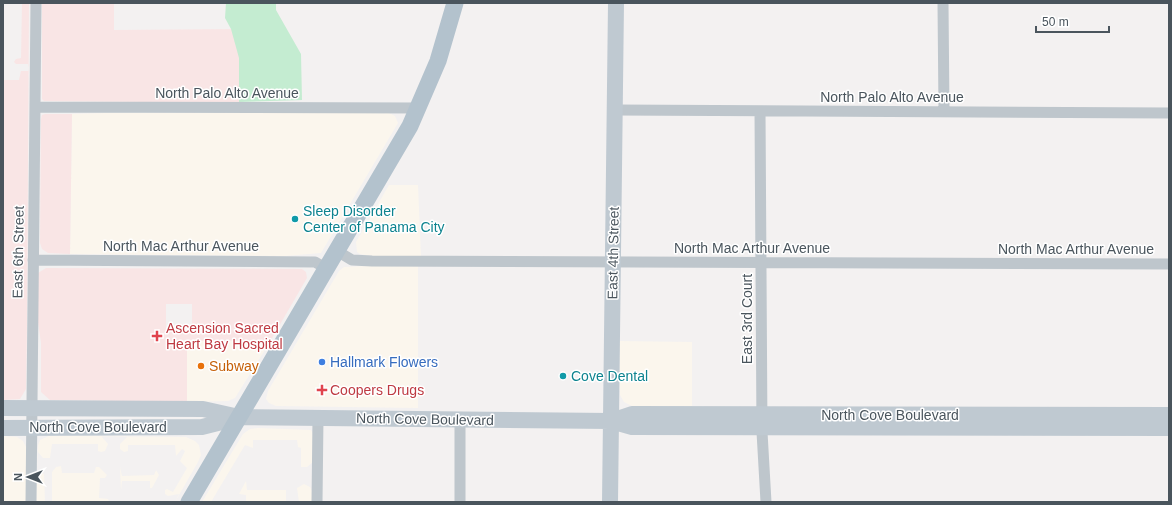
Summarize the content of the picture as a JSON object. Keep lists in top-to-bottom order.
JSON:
{
  "streets": {
    "street": [
      "North Palo Alto Avenue",
      "North Mac Arthur Avenue",
      "East 6th Street",
      "East 4th Street",
      "East 3rd Court",
      "North Cove Boulevard"
    ]
  },
  "crossings": [
    ["North Palo Alto Avenue", "East 6th Street"],
    ["North Palo Alto Avenue", "East 4th Street"],
    ["North Palo Alto Avenue", "East 3rd Court"],
    ["North Mac Arthur Avenue", "East 6th Street"],
    ["North Mac Arthur Avenue", "East 4th Street"],
    ["North Mac Arthur Avenue", "East 3rd Court"],
    ["East 6th Street", "North Cove Boulevard"],
    ["East 4th Street", "North Cove Boulevard"],
    ["East 3rd Court", "North Cove Boulevard"]
  ],
  "places": {
    "other": [
      "Sleep Disorder Center of Panama City",
      "Hallmark Flowers",
      "Subway",
      "Cove Dental"
    ],
    "health": ["Ascension Sacred Heart Bay Hospital", "Coopers Drugs"]
  },
  "scale_bar": "50 m",
  "north": "left"
}
